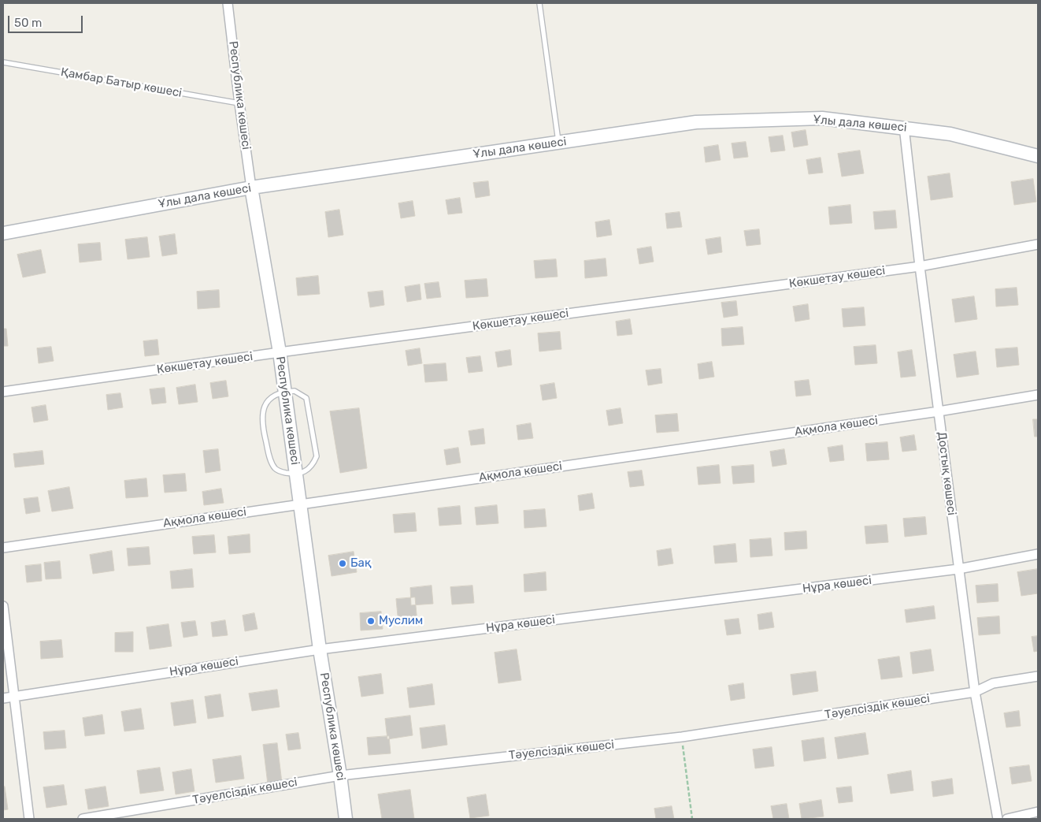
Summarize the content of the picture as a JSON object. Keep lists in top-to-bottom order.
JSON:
{
  "streets": {
    "street": [
      "Республика көшесі",
      "Ұлы дала көшесі",
      "Көкшетау көшесі",
      "Ақмола көшесі",
      "Достық көшесі",
      "Нұра көшесі",
      "Тәуелсіздік көшесі"
    ],
    "lane": ["Қамбар Батыр көшесі"]
  },
  "crossings": [
    ["Қамбар Батыр көшесі", "Республика көшесі"],
    ["Республика көшесі", "Ұлы дала көшесі"],
    ["Республика көшесі", "Көкшетау көшесі"],
    ["Республика көшесі", "Ақмола көшесі"],
    ["Республика көшесі", "Нұра көшесі"],
    ["Республика көшесі", "Тәуелсіздік көшесі"],
    ["Ұлы дала көшесі", "Достық көшесі"],
    ["Көкшетау көшесі", "Достық көшесі"],
    ["Ақмола көшесі", "Достық көшесі"],
    ["Достық көшесі", "Нұра көшесі"],
    ["Достық көшесі", "Тәуелсіздік көшесі"]
  ],
  "places": ["Бақ", "Муслим"],
  "scale_bar": "50 m"
}
